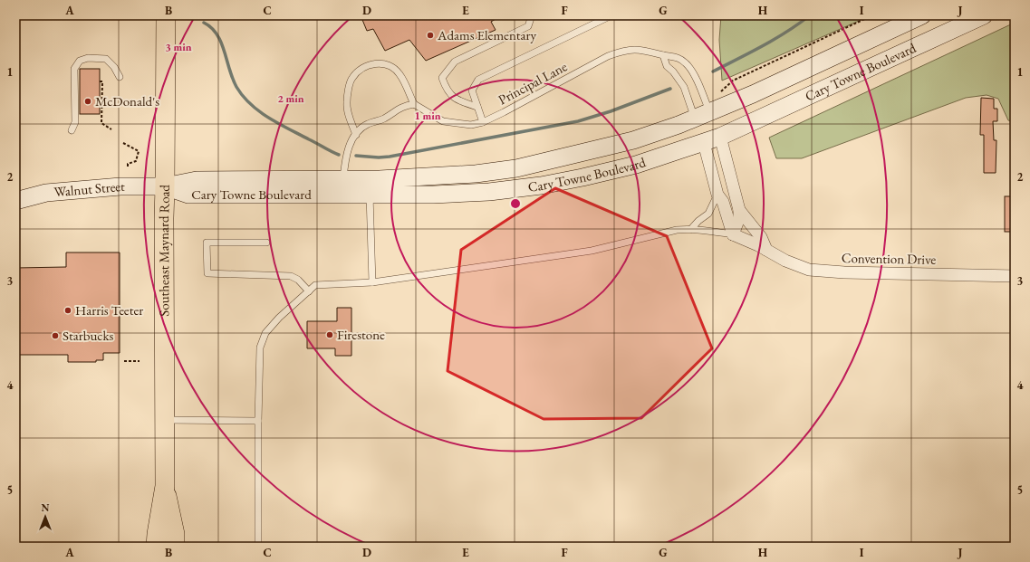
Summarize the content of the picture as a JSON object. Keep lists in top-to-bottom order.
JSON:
{
  "streets": {
    "main road": ["Cary Towne Boulevard", "Walnut Street", "Southeast Maynard Road"],
    "street": ["Convention Drive"],
    "lane": ["Principal Lane"]
  },
  "crossings": [
    ["Cary Towne Boulevard", "Principal Lane"],
    ["Cary Towne Boulevard", "Walnut Street"],
    ["Cary Towne Boulevard", "Southeast Maynard Road"],
    ["Walnut Street", "Southeast Maynard Road"]
  ],
  "places": [
    "Adams Elementary",
    "McDonald's",
    "Harris Teeter",
    "Firestone",
    "Starbucks"
  ],
  "north": "top",
  "grid": {
    "columns": [
      "A",
      "B",
      "C",
      "D",
      "E",
      "F",
      "G",
      "H",
      "I",
      "J"
    ],
    "rows": [
      "1",
      "2",
      "3",
      "4",
      "5"
    ]
  },
  "rings": ["3 min", "2 min", "1 min"]
}
